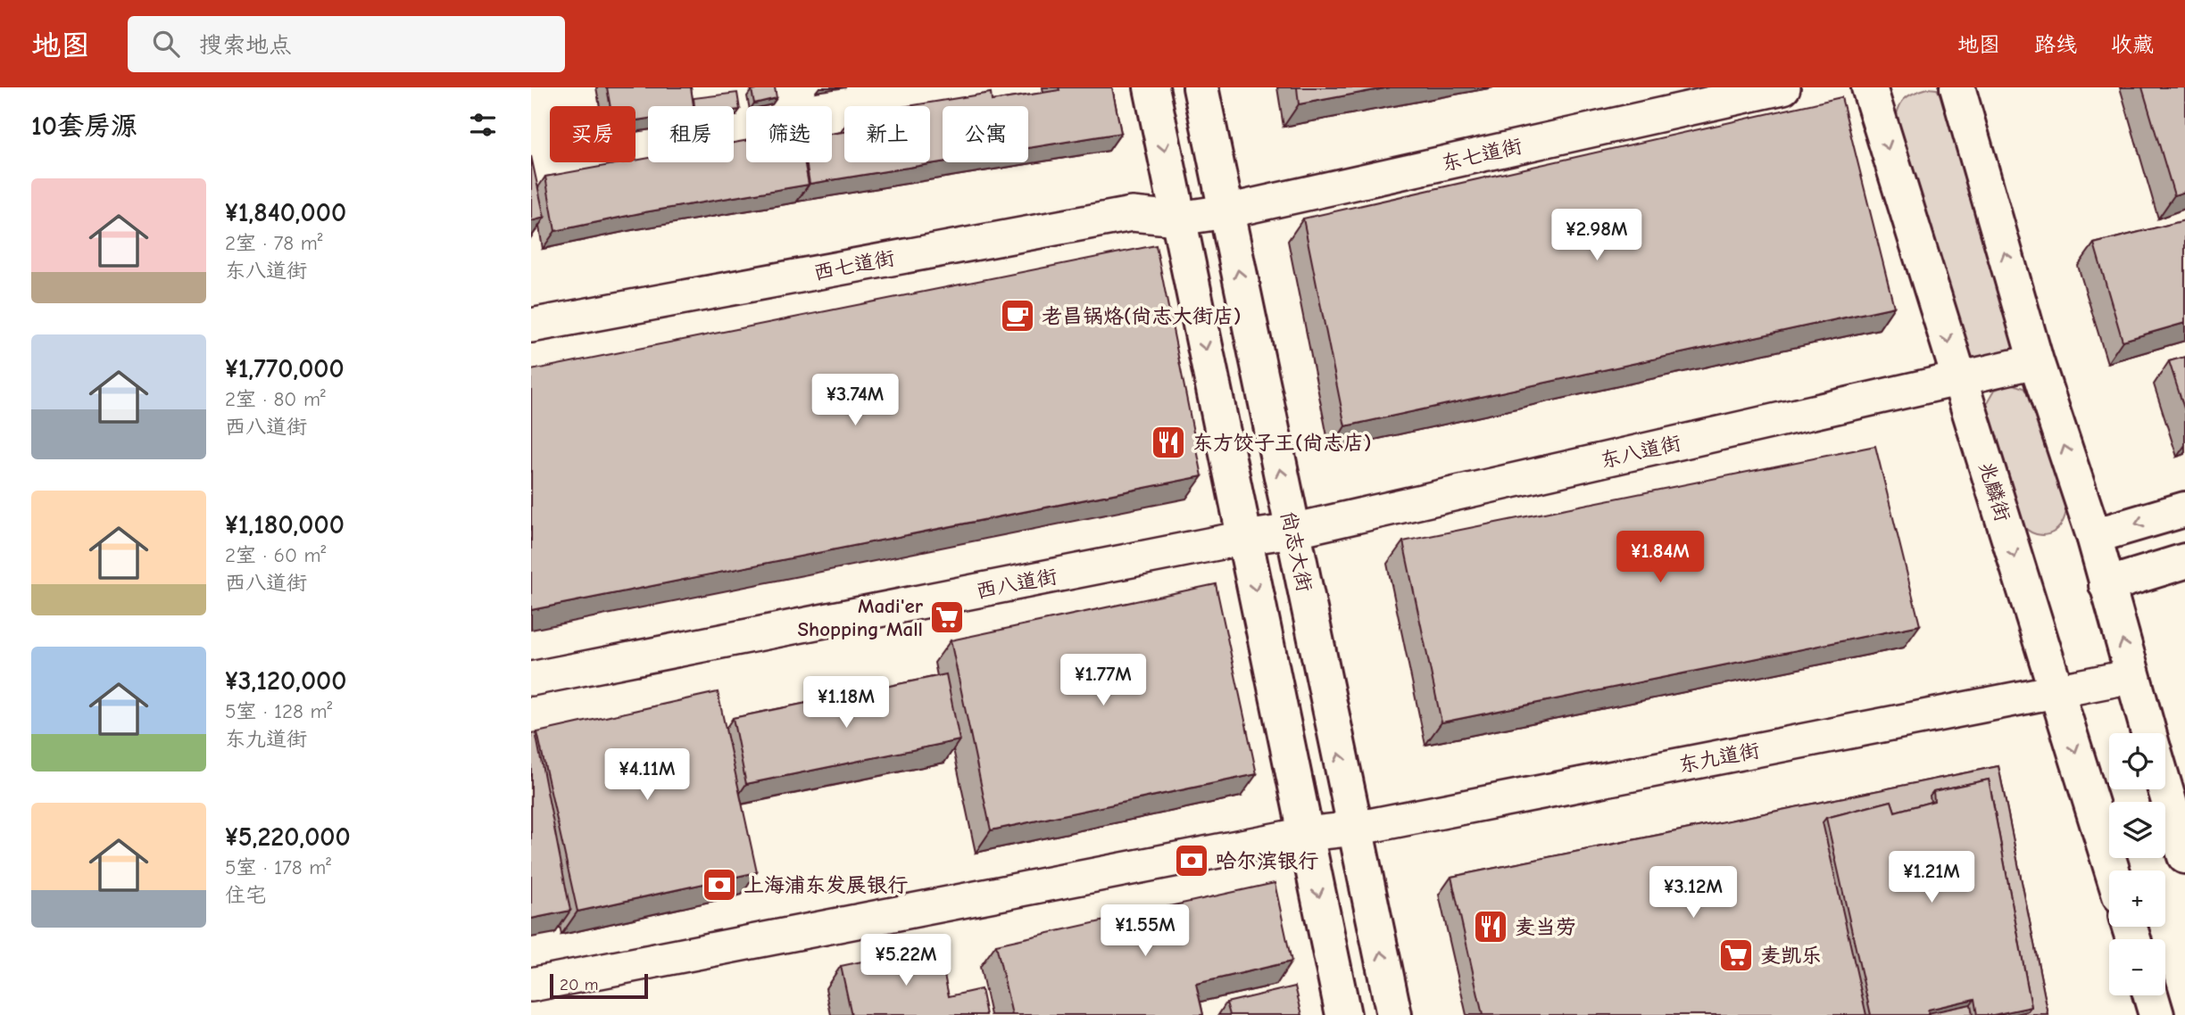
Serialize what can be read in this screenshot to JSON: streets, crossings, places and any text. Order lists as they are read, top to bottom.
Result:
{
  "streets": {
    "main road": ["兆麟街", "尚志大街"],
    "street": [
      "东七道街",
      "西七道街",
      "东八道街",
      "西八道街",
      "东九道街"
    ]
  },
  "crossings": [
    ["东七道街", "西七道街"],
    ["东七道街", "尚志大街"],
    ["东八道街", "兆麟街"],
    ["东八道街", "尚志大街"],
    ["东八道街", "西八道街"],
    ["兆麟街", "东九道街"],
    ["尚志大街", "东九道街"]
  ],
  "places": {
    "cafe": ["老昌锅烙(尚志大街店)"],
    "restaurant": ["东方饺子王(尚志店)", "麦当劳"],
    "supermarket": ["Madi'er Shopping Mall", "麦凯乐"],
    "bank": ["哈尔滨银行", "上海浦东发展银行"]
  },
  "scale_bar": "20 m",
  "page": {
    "header": "地图",
    "search": "搜索地点",
    "nav": ["地图", "路线", "收藏"],
    "heading": "10套房源",
    "chip": [
      "买房",
      "租房",
      "筛选",
      "新上",
      "公寓"
    ],
    "list": [
      {
        "name": "¥1,840,000",
        "note": "2室 · 78 m² · 东八道街"
      },
      {
        "name": "¥1,770,000",
        "note": "2室 · 80 m² · 西八道街"
      },
      {
        "name": "¥1,180,000",
        "note": "2室 · 60 m² · 西八道街"
      },
      {
        "name": "¥3,120,000",
        "note": "5室 · 128 m² · 东九道街"
      },
      {
        "name": "¥5,220,000",
        "note": "5室 · 178 m² · 住宅"
      }
    ],
    "price": [
      "¥2.98M",
      "¥3.74M",
      "¥1.84M",
      "¥1.77M",
      "¥1.18M",
      "¥4.11M",
      "¥1.21M",
      "¥3.12M",
      "¥1.55M",
      "¥5.22M"
    ],
    "map_buttons": ["+", "−"],
    "scale": "20 m"
  }
}
